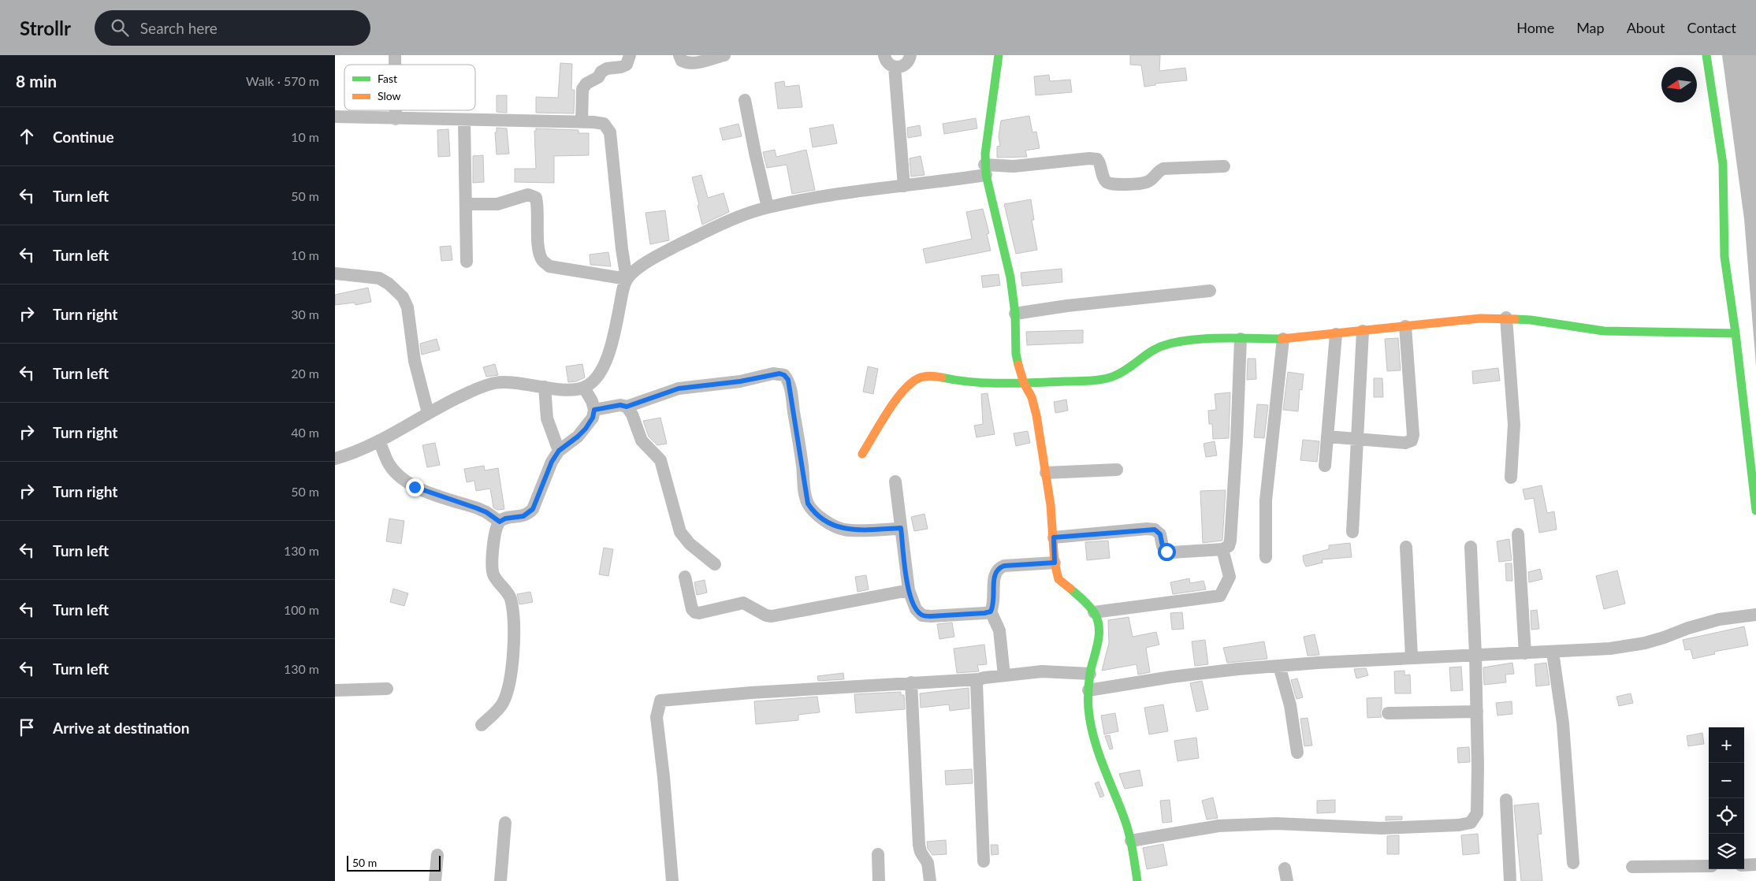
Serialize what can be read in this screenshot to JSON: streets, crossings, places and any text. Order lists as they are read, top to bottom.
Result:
{
  "legend": ["Fast", "Slow"],
  "scale_bar": "50 m",
  "north": "left",
  "page": {
    "header": "Strollr",
    "search": "Search here",
    "nav": [
      "Home",
      "Map",
      "About",
      "Contact"
    ],
    "heading": ["8 min", "Walk · 570 m"],
    "list": [
      ["Continue", "10 m"],
      ["Turn left", "50 m"],
      ["Turn left", "10 m"],
      ["Turn right", "30 m"],
      ["Turn left", "20 m"],
      ["Turn right", "40 m"],
      ["Turn right", "50 m"],
      ["Turn left", "130 m"],
      ["Turn left", "100 m"],
      ["Turn left", "130 m"],
      "Arrive at destination"
    ],
    "map_buttons": ["+", "−"],
    "scale": "50 m"
  }
}
